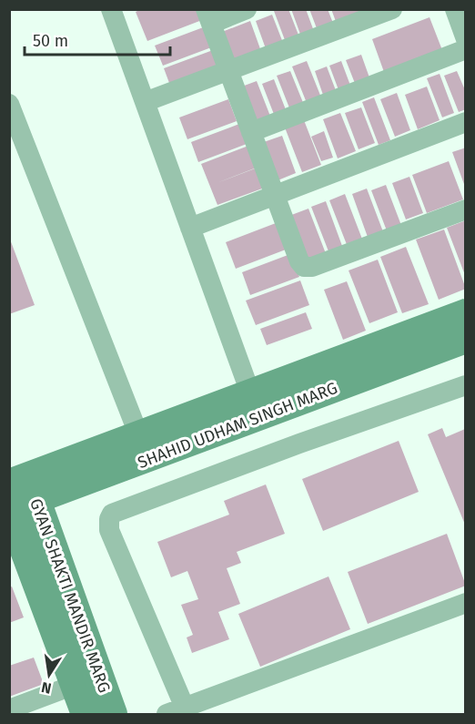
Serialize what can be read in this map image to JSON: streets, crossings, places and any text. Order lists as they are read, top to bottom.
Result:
{
  "streets": {
    "street": ["SHAHID UDHAM SINGH MARG", "GYAN SHAKTI MANDIR MARG"]
  },
  "crossings": [
    ["SHAHID UDHAM SINGH MARG", "GYAN SHAKTI MANDIR MARG"]
  ],
  "scale_bar": "50 m",
  "north": "bottom"
}
